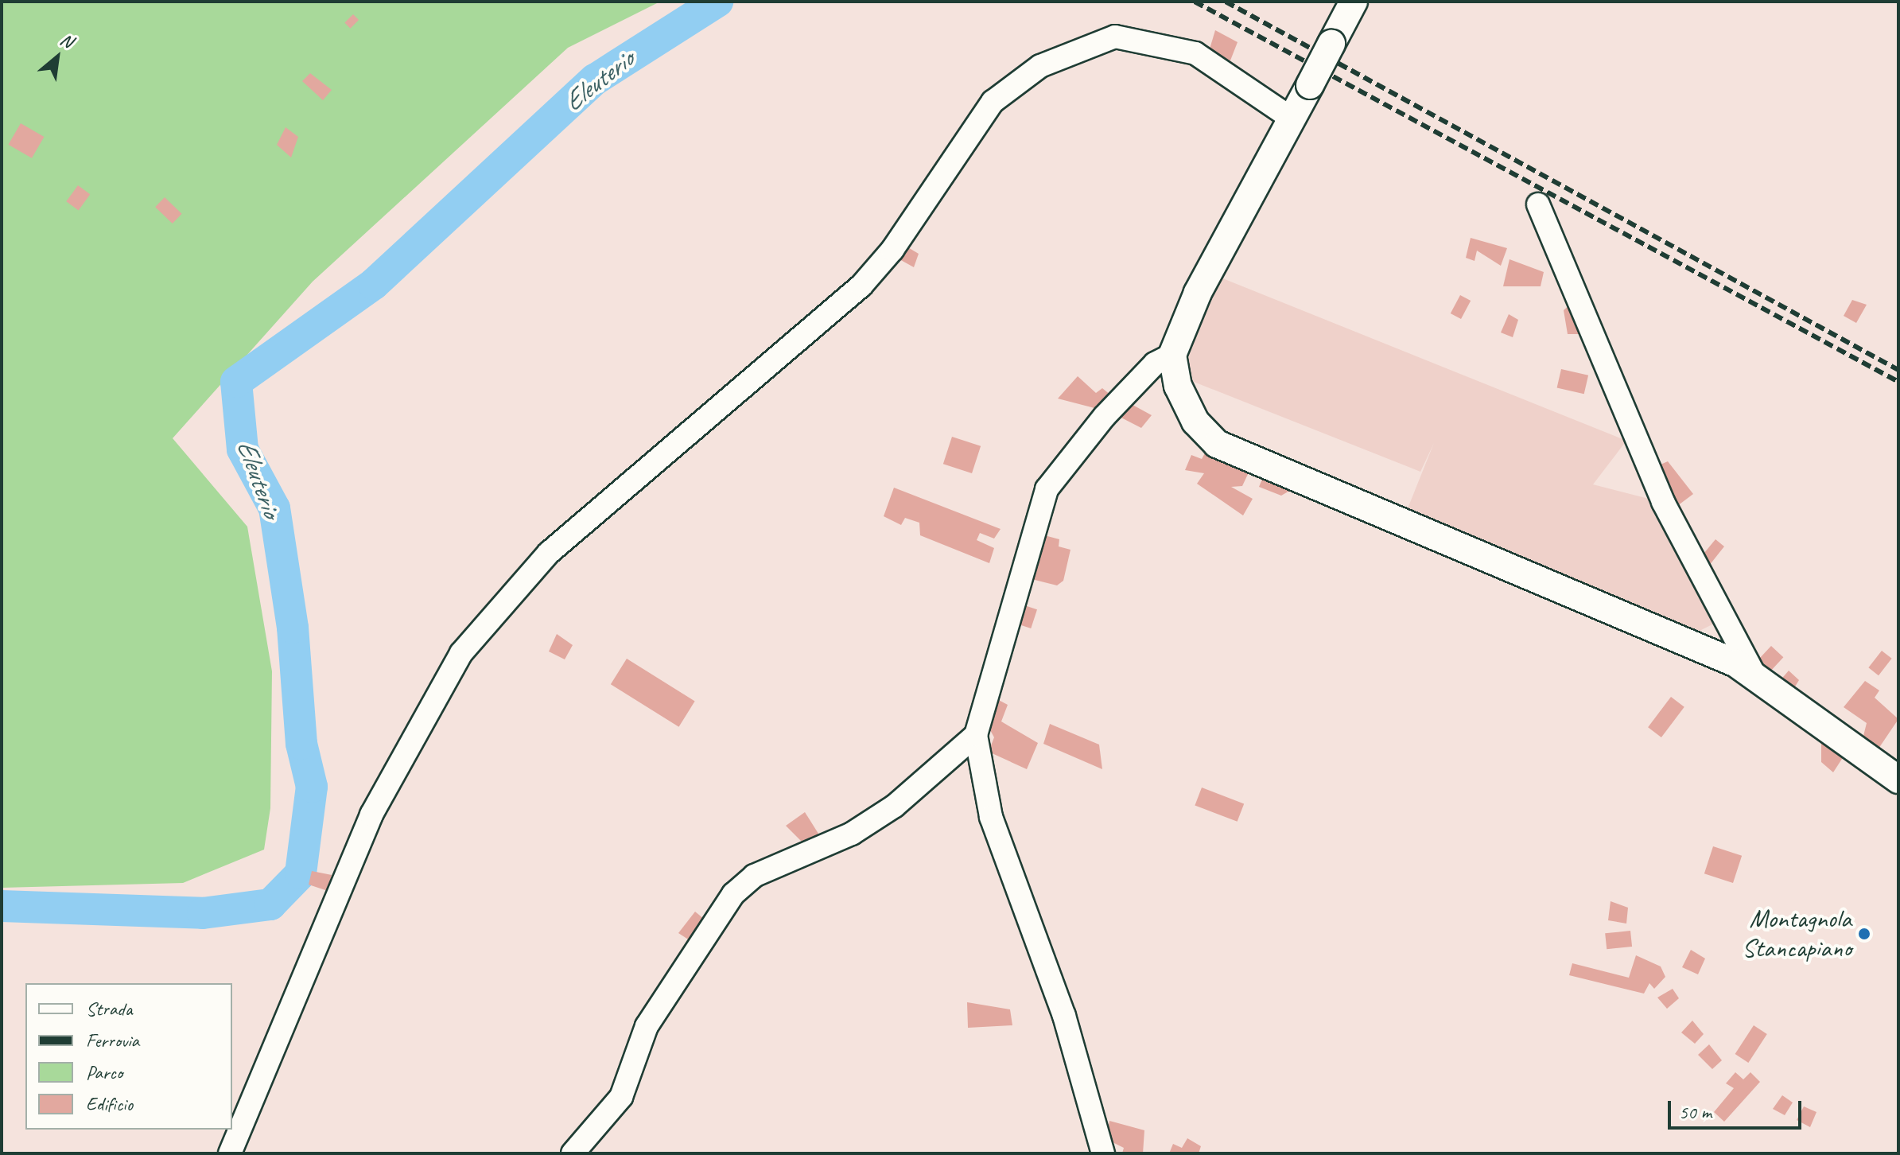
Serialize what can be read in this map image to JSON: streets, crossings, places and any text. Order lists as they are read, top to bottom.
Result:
{
  "water": ["Eleuterio"],
  "places": ["Montagnola Stancapiano"],
  "legend": [
    "Strada",
    "Ferrovia",
    "Parco",
    "Edificio"
  ],
  "scale_bar": "50 m",
  "north": "top right"
}
